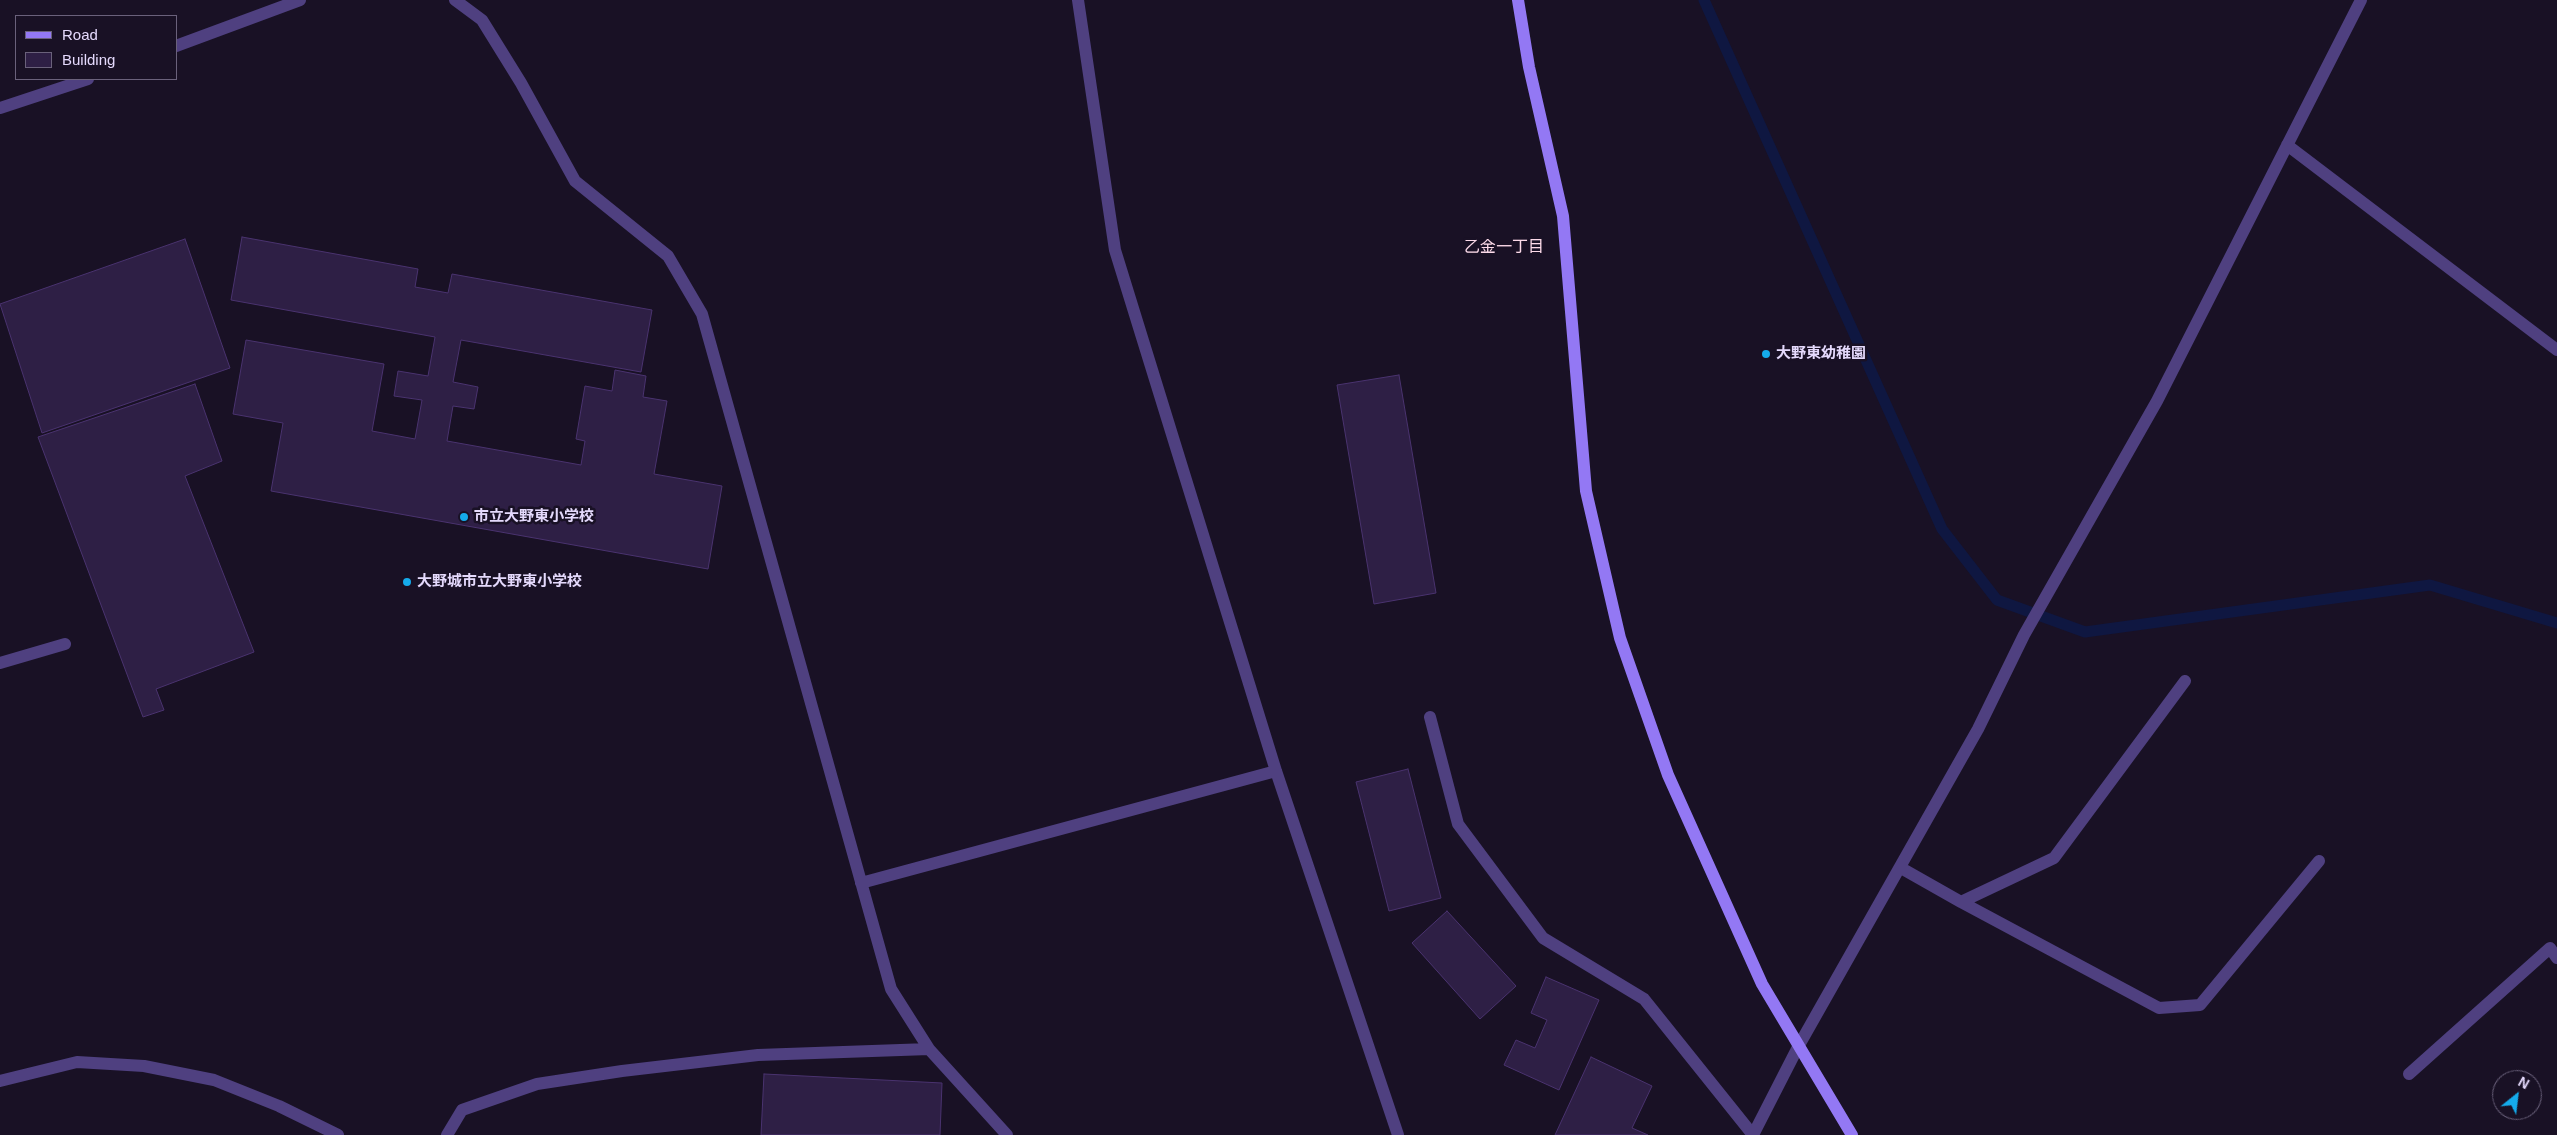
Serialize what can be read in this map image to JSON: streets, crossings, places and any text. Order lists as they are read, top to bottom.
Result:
{
  "districts": ["乙金一丁目"],
  "places": ["大野東幼稚園", "市立大野東小学校", "大野城市立大野東小学校"],
  "legend": ["Road", "Building"],
  "north": "top right"
}
